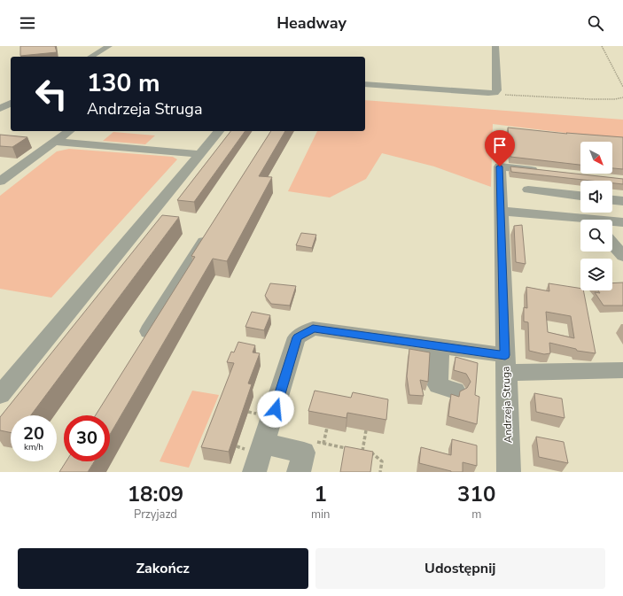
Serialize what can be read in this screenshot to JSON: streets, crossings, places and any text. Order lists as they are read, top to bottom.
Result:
{
  "streets": {
    "street": ["Andrzeja Struga"]
  },
  "north": "bottom right",
  "page": {
    "header": "Headway",
    "turn": ["130 m", "Andrzeja Struga"],
    "speed": "20 km/h",
    "limit": "30",
    "eta": [
      "18:09",
      "Przyjazd",
      "1",
      "min",
      "310",
      "m"
    ],
    "buttons": ["Zakończ", "Udostępnij"]
  }
}
